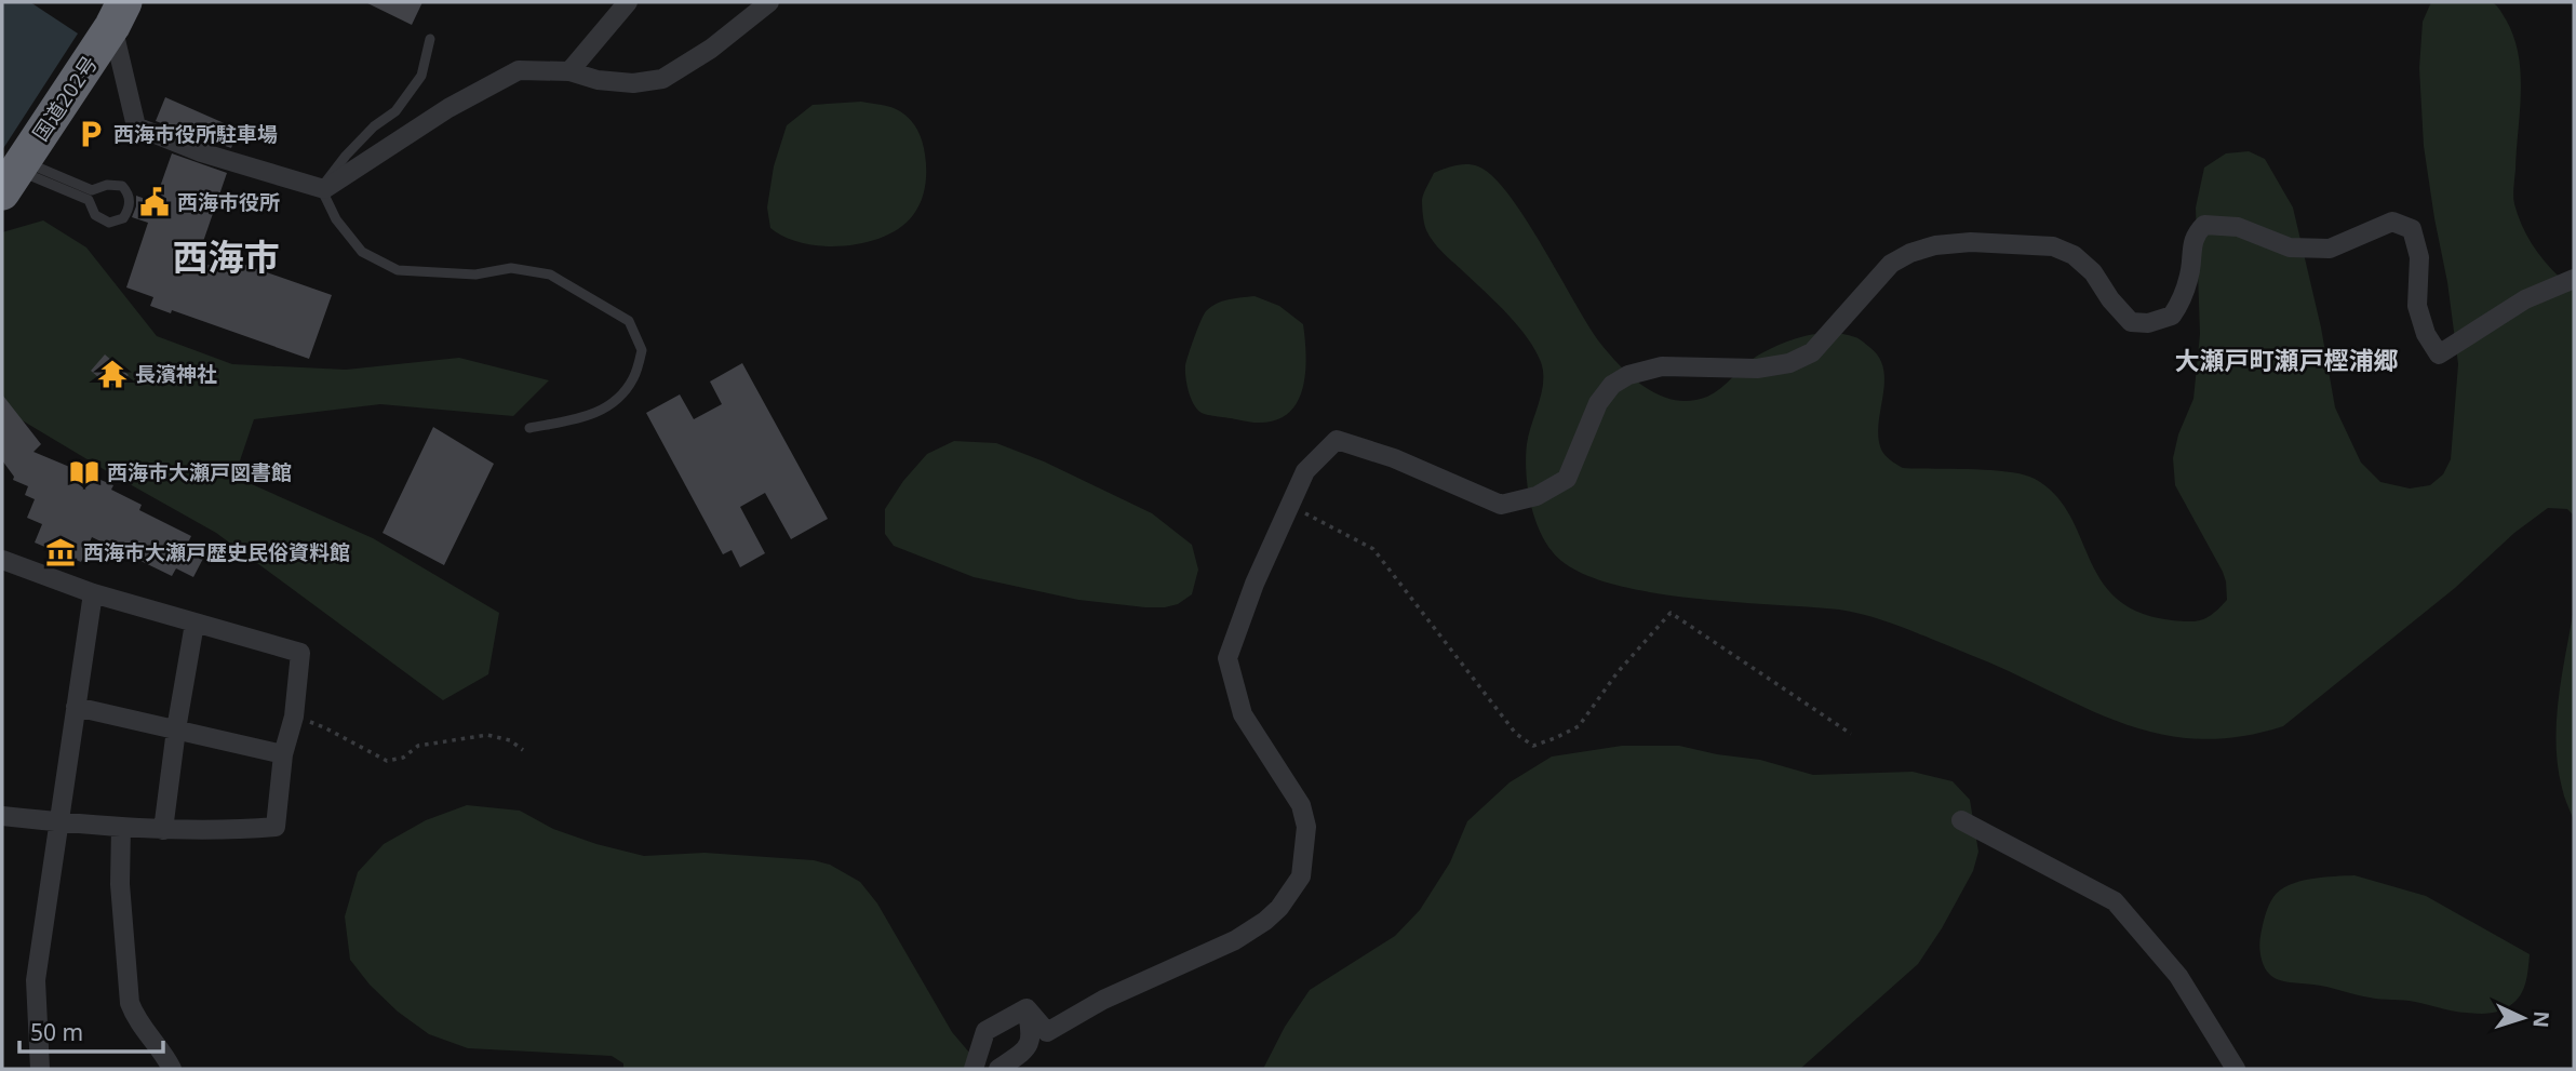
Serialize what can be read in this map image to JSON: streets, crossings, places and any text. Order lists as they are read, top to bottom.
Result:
{
  "streets": {
    "highway": ["国道202号"]
  },
  "districts": ["西海市", "大瀬戸町瀬戸樫浦郷"],
  "places": {
    "parking": ["西海市役所駐車場"],
    "public building": ["西海市役所"],
    "temple": ["長濱神社"],
    "library": ["西海市大瀬戸図書館"],
    "museum": ["西海市大瀬戸歴史民俗資料館"]
  },
  "scale_bar": "50 m",
  "north": "right"
}
